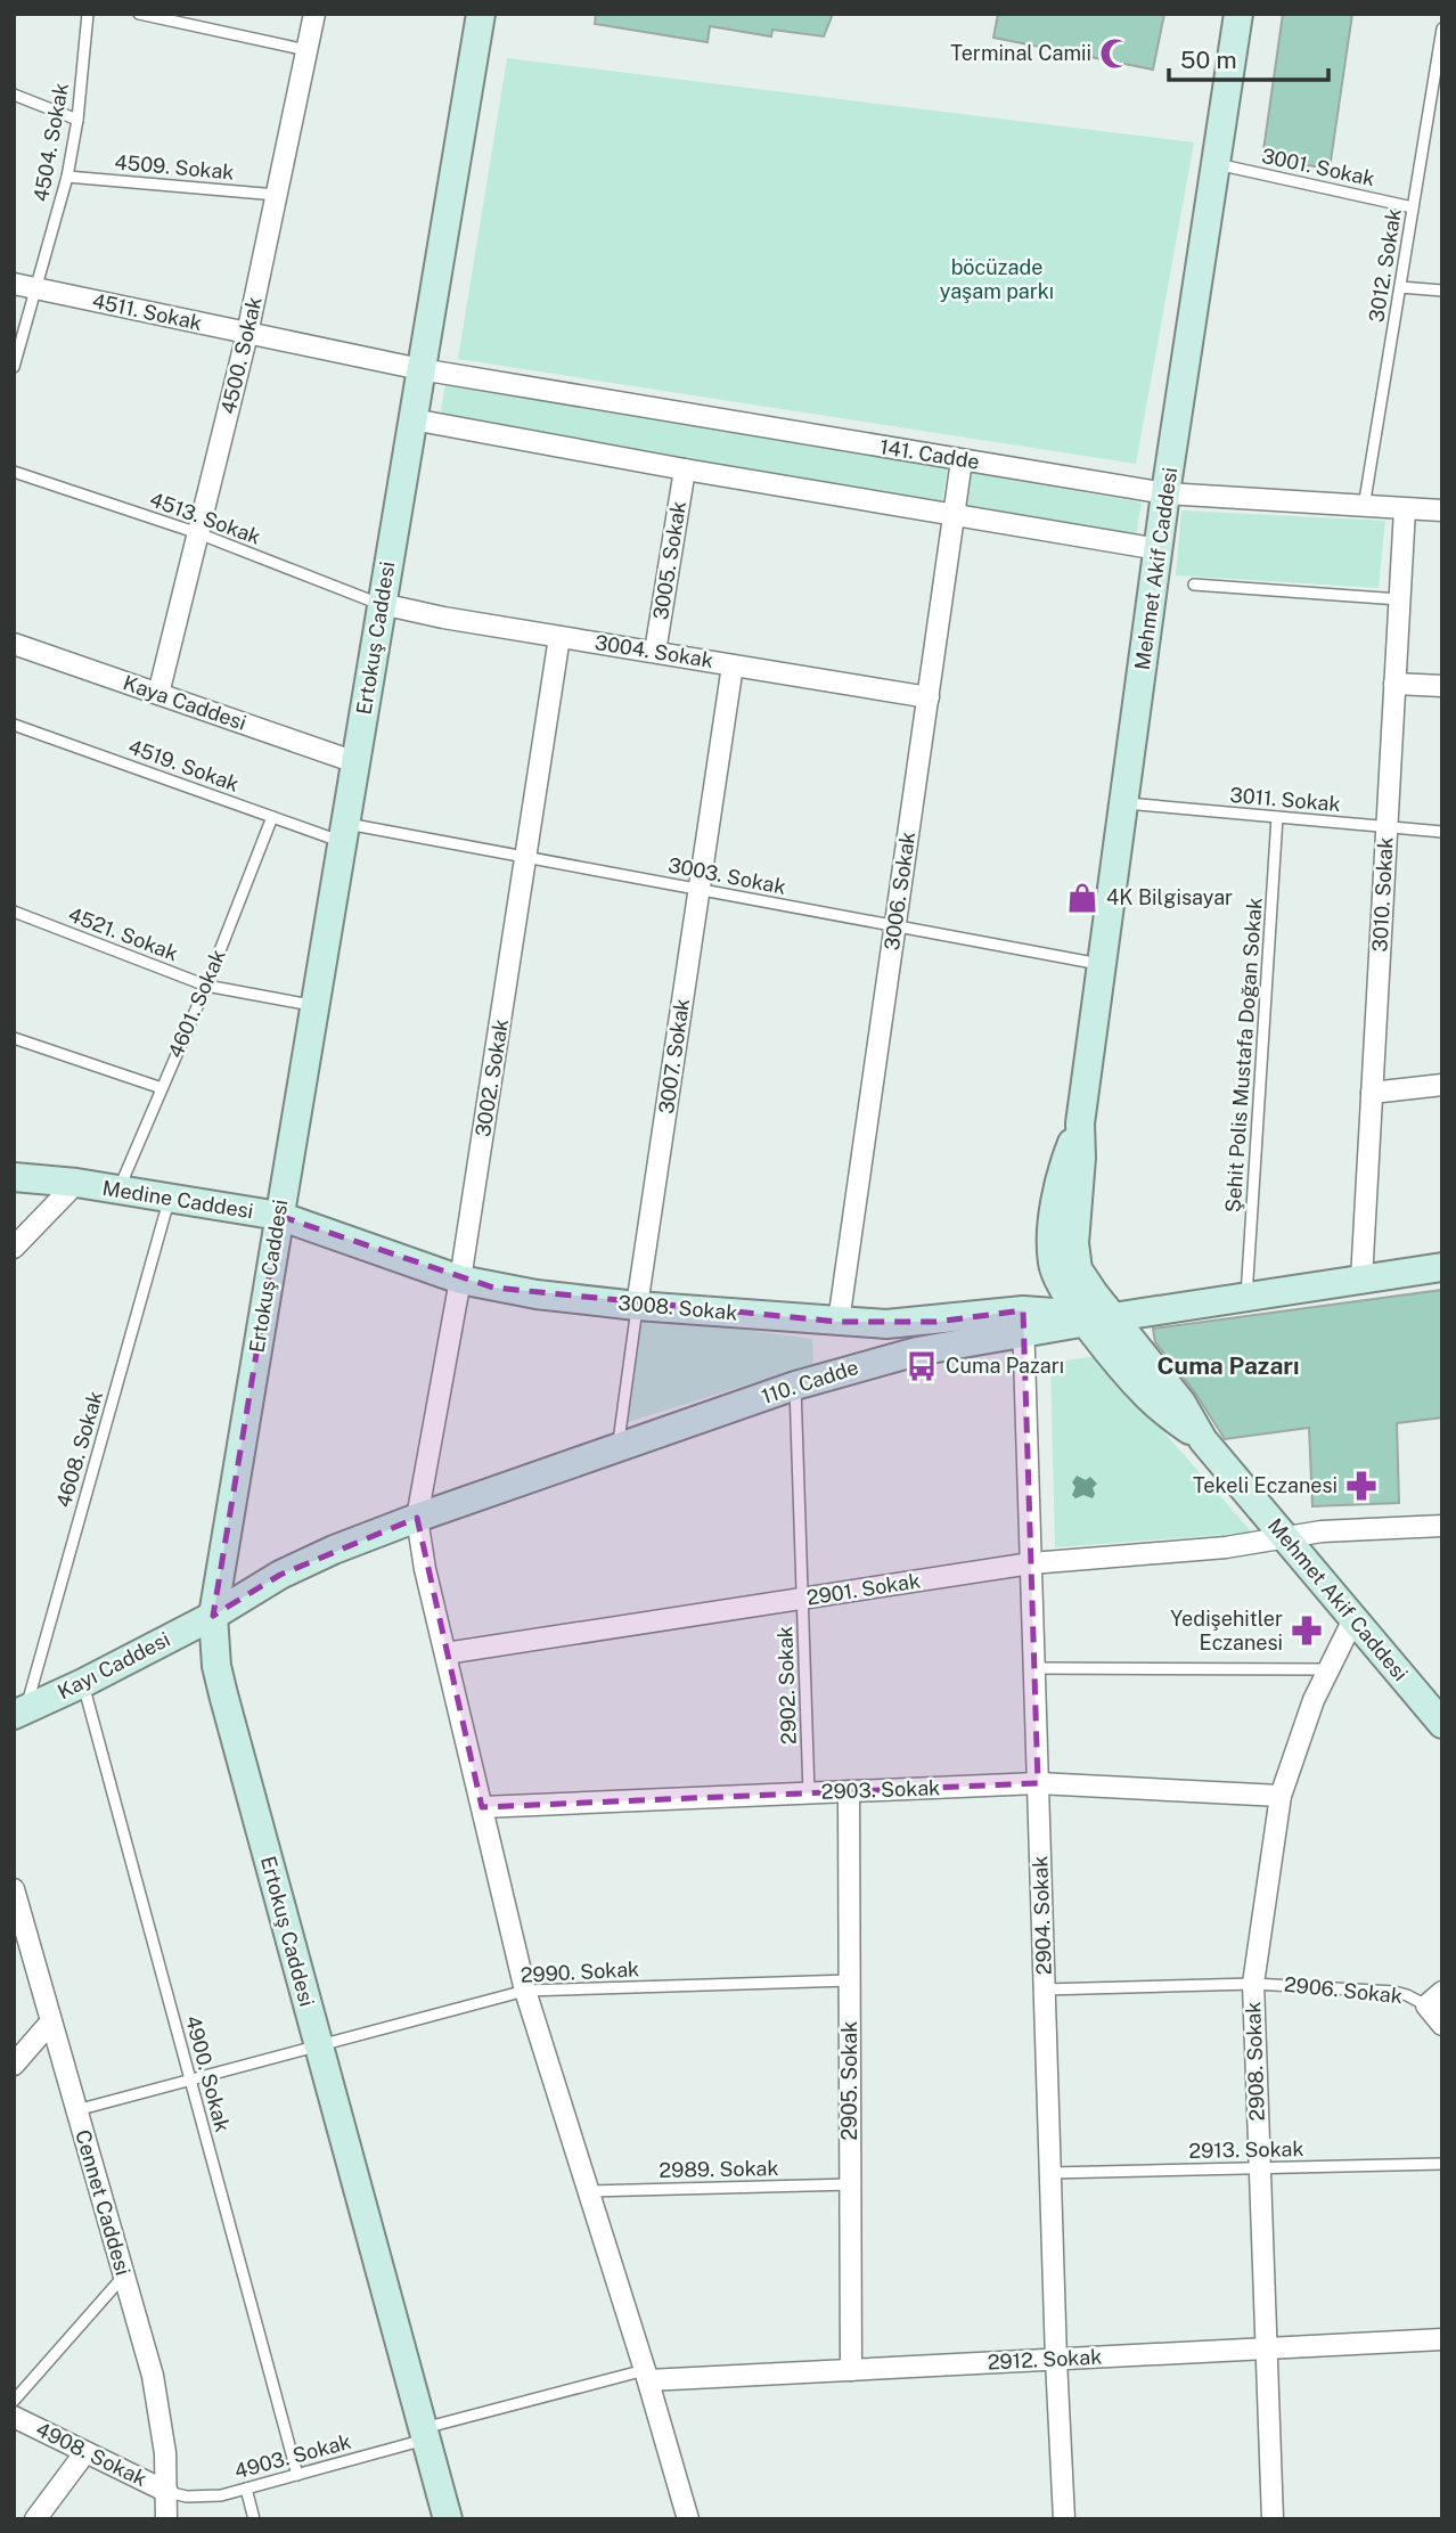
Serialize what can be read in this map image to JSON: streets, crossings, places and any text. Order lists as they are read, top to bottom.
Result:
{
  "streets": {
    "street": [
      "4511. Sokak",
      "4500. Sokak",
      "141. Cadde",
      "3005. Sokak",
      "Mehmet Akif Caddesi",
      "Ertokuş Caddesi",
      "3004. Sokak",
      "Kaya Caddesi",
      "3006. Sokak",
      "3010. Sokak",
      "3007. Sokak",
      "3002. Sokak",
      "Medine Caddesi",
      "3008. Sokak",
      "110. Cadde",
      "2901. Sokak",
      "Kayı Caddesi",
      "2903. Sokak",
      "2904. Sokak",
      "2906. Sokak",
      "2908. Sokak",
      "2905. Sokak",
      "Cennet Caddesi",
      "2912. Sokak",
      "4908. Sokak"
    ],
    "lane": [
      "4504. Sokak",
      "4509. Sokak",
      "3001. Sokak",
      "3012. Sokak",
      "4513. Sokak",
      "4519. Sokak",
      "3011. Sokak",
      "3003. Sokak",
      "4521. Sokak",
      "4601. Sokak",
      "Şehit Polis Mustafa Doğan Sokak",
      "4608. Sokak",
      "2902. Sokak",
      "2990. Sokak",
      "4900. Sokak",
      "2913. Sokak",
      "2989. Sokak",
      "4903. Sokak"
    ]
  },
  "crossings": [
    ["4504. Sokak", "4509. Sokak"],
    ["4504. Sokak", "4511. Sokak"],
    ["4509. Sokak", "4500. Sokak"],
    ["3001. Sokak", "3012. Sokak"],
    ["3001. Sokak", "Mehmet Akif Caddesi"],
    ["3012. Sokak", "141. Cadde"],
    ["4511. Sokak", "4500. Sokak"],
    ["4511. Sokak", "141. Cadde"],
    ["4511. Sokak", "Ertokuş Caddesi"],
    ["4500. Sokak", "4513. Sokak"],
    ["4500. Sokak", "Kaya Caddesi"],
    ["141. Cadde", "Mehmet Akif Caddesi"],
    ["141. Cadde", "Ertokuş Caddesi"],
    ["141. Cadde", "3006. Sokak"],
    ["141. Cadde", "3010. Sokak"],
    ["4513. Sokak", "Ertokuş Caddesi"],
    ["4513. Sokak", "3004. Sokak"],
    ["3005. Sokak", "3004. Sokak"],
    ["Mehmet Akif Caddesi", "3011. Sokak"],
    ["Mehmet Akif Caddesi", "3003. Sokak"],
    ["Mehmet Akif Caddesi", "110. Cadde"],
    ["Mehmet Akif Caddesi", "2901. Sokak"],
    ["Mehmet Akif Caddesi", "2908. Sokak"],
    ["Ertokuş Caddesi", "3004. Sokak"],
    ["Ertokuş Caddesi", "Kaya Caddesi"],
    ["Ertokuş Caddesi", "4519. Sokak"],
    ["Ertokuş Caddesi", "3003. Sokak"],
    ["Ertokuş Caddesi", "4521. Sokak"],
    ["Ertokuş Caddesi", "Medine Caddesi"],
    ["Ertokuş Caddesi", "3008. Sokak"],
    ["Ertokuş Caddesi", "110. Cadde"],
    ["Ertokuş Caddesi", "Kayı Caddesi"],
    ["Ertokuş Caddesi", "2990. Sokak"],
    ["Ertokuş Caddesi", "2912. Sokak"],
    ["Ertokuş Caddesi", "4903. Sokak"],
    ["3004. Sokak", "3006. Sokak"],
    ["3004. Sokak", "3007. Sokak"],
    ["3004. Sokak", "3002. Sokak"],
    ["4519. Sokak", "3003. Sokak"],
    ["4519. Sokak", "4601. Sokak"],
    ["3011. Sokak", "3010. Sokak"],
    ["3011. Sokak", "Şehit Polis Mustafa Doğan Sokak"],
    ["3003. Sokak", "3006. Sokak"],
    ["3003. Sokak", "3007. Sokak"],
    ["3003. Sokak", "3002. Sokak"],
    ["3006. Sokak", "3008. Sokak"],
    ["3010. Sokak", "110. Cadde"],
    ["4521. Sokak", "4601. Sokak"],
    ["4601. Sokak", "Medine Caddesi"],
    ["Şehit Polis Mustafa Doğan Sokak", "110. Cadde"],
    ["3007. Sokak", "3008. Sokak"],
    ["3007. Sokak", "110. Cadde"],
    ["3002. Sokak", "3008. Sokak"],
    ["3002. Sokak", "110. Cadde"],
    ["3002. Sokak", "2901. Sokak"],
    ["3002. Sokak", "2903. Sokak"],
    ["3002. Sokak", "2990. Sokak"],
    ["3002. Sokak", "2989. Sokak"],
    ["3002. Sokak", "2912. Sokak"],
    ["Medine Caddesi", "3008. Sokak"],
    ["Medine Caddesi", "4608. Sokak"],
    ["3008. Sokak", "110. Cadde"],
    ["3008. Sokak", "2904. Sokak"],
    ["110. Cadde", "Kayı Caddesi"],
    ["110. Cadde", "2902. Sokak"],
    ["110. Cadde", "2904. Sokak"],
    ["4608. Sokak", "Kayı Caddesi"],
    ["2901. Sokak", "2902. Sokak"],
    ["2901. Sokak", "2904. Sokak"],
    ["Kayı Caddesi", "4900. Sokak"],
    ["2902. Sokak", "2903. Sokak"],
    ["2903. Sokak", "2904. Sokak"],
    ["2903. Sokak", "2908. Sokak"],
    ["2903. Sokak", "2905. Sokak"],
    ["2904. Sokak", "2906. Sokak"],
    ["2904. Sokak", "2913. Sokak"],
    ["2904. Sokak", "2912. Sokak"],
    ["2990. Sokak", "4900. Sokak"],
    ["2990. Sokak", "2905. Sokak"],
    ["2990. Sokak", "Cennet Caddesi"],
    ["2906. Sokak", "2908. Sokak"],
    ["2908. Sokak", "2913. Sokak"],
    ["2908. Sokak", "2912. Sokak"],
    ["4900. Sokak", "4903. Sokak"],
    ["2905. Sokak", "2989. Sokak"],
    ["2905. Sokak", "2912. Sokak"],
    ["Cennet Caddesi", "4908. Sokak"],
    ["Cennet Caddesi", "4903. Sokak"],
    ["2912. Sokak", "4903. Sokak"],
    ["4908. Sokak", "4903. Sokak"]
  ],
  "districts": ["Cuma Pazarı"],
  "parks": ["böcüzade yaşam parkı"],
  "places": {
    "mosque": ["Terminal Camii"],
    "shop": ["4K Bilgisayar"],
    "bus stop": ["Cuma Pazarı"],
    "pharmacy": ["Tekeli Eczanesi", "Yedişehitler Eczanesi"]
  },
  "scale_bar": "50 m"
}
